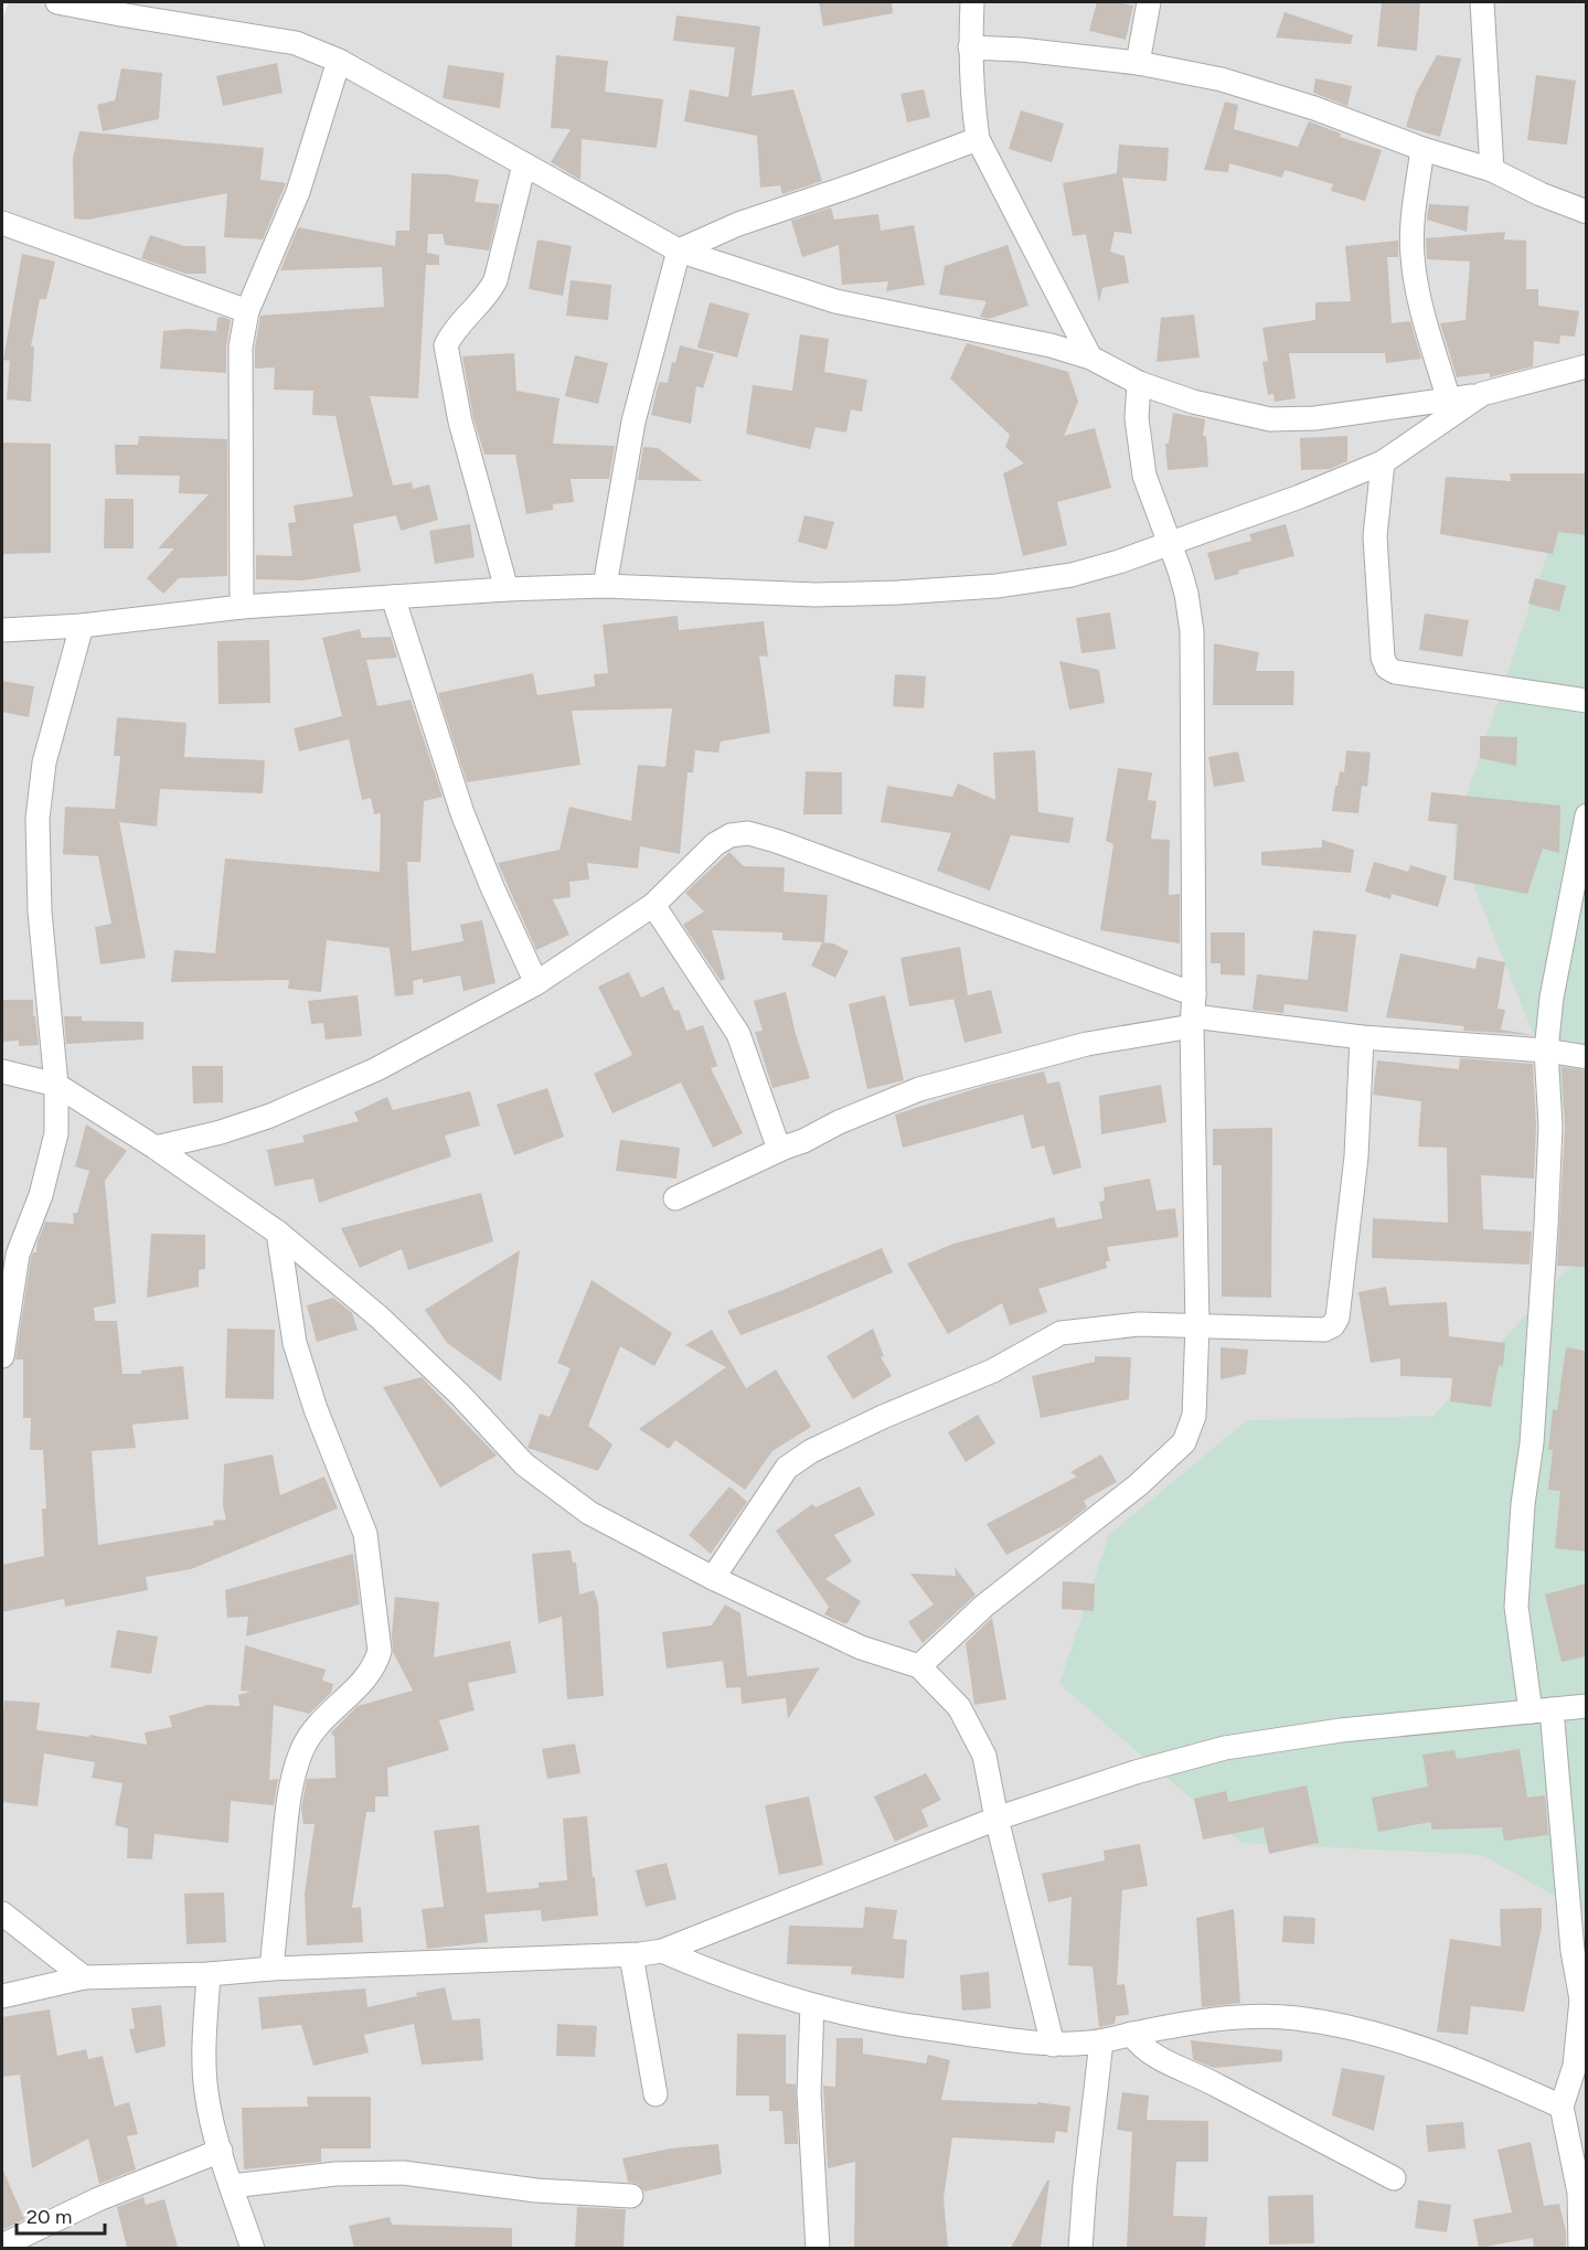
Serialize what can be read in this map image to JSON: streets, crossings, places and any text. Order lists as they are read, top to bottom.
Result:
{
  "scale_bar": "20 m"
}
